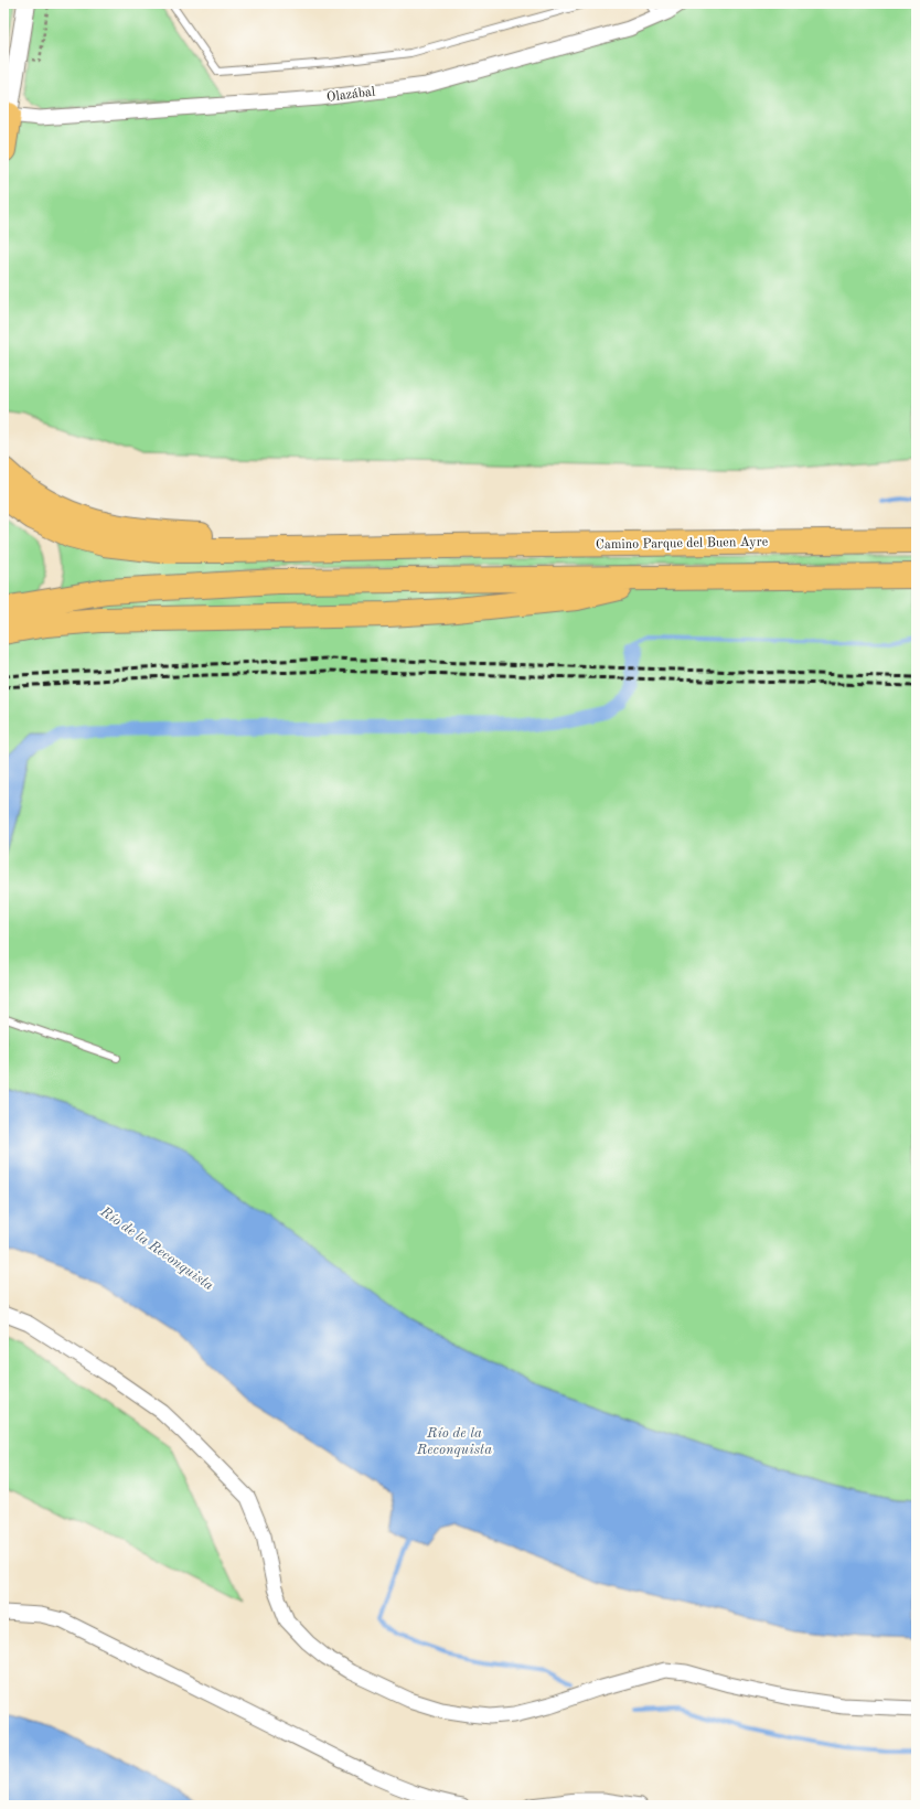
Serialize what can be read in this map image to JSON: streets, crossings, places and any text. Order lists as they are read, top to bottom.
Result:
{
  "streets": {
    "highway": ["Camino Parque del Buen Ayre"],
    "street": ["Olazábal"]
  },
  "water": ["Río de la Reconquista"]
}
